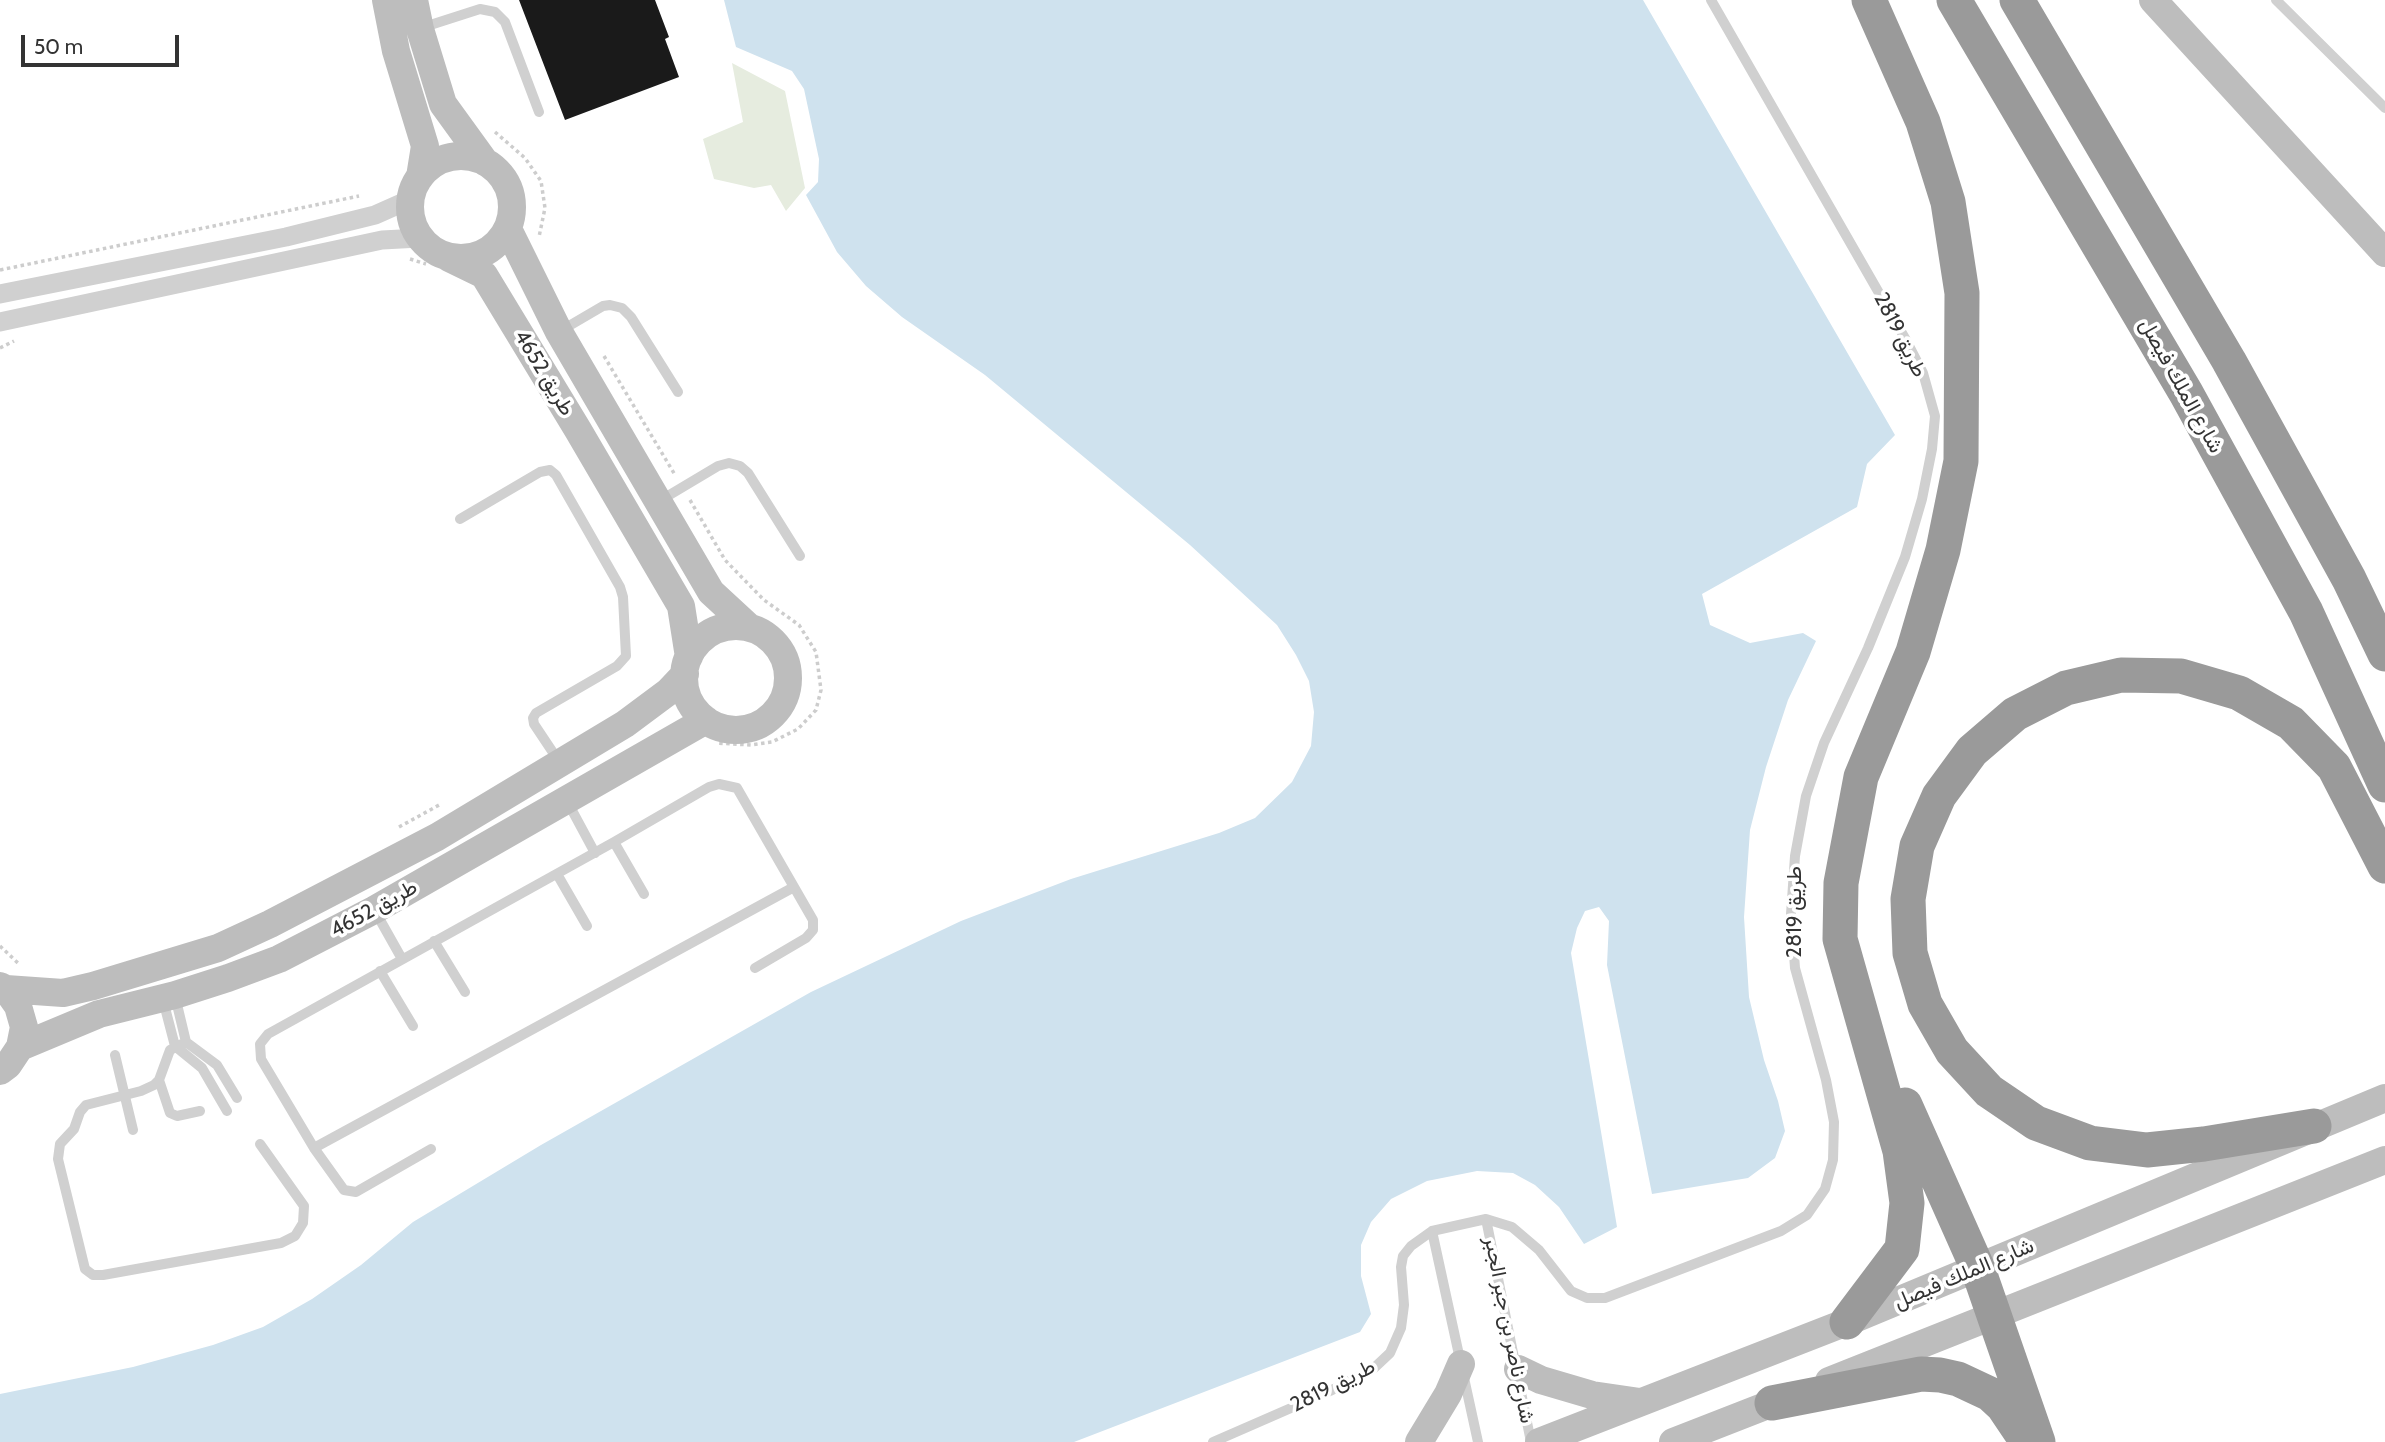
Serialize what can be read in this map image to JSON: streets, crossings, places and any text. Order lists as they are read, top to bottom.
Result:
{
  "streets": {
    "highway": ["شارع الملك فيصل"],
    "street": ["طريق 4652"],
    "lane": ["طريق 2819", "شارع ناصر بن جبر الجبر"]
  },
  "crossings": [
    ["طريق 2819", "شارع ناصر بن جبر الجبر"]
  ],
  "scale_bar": "50 m"
}
